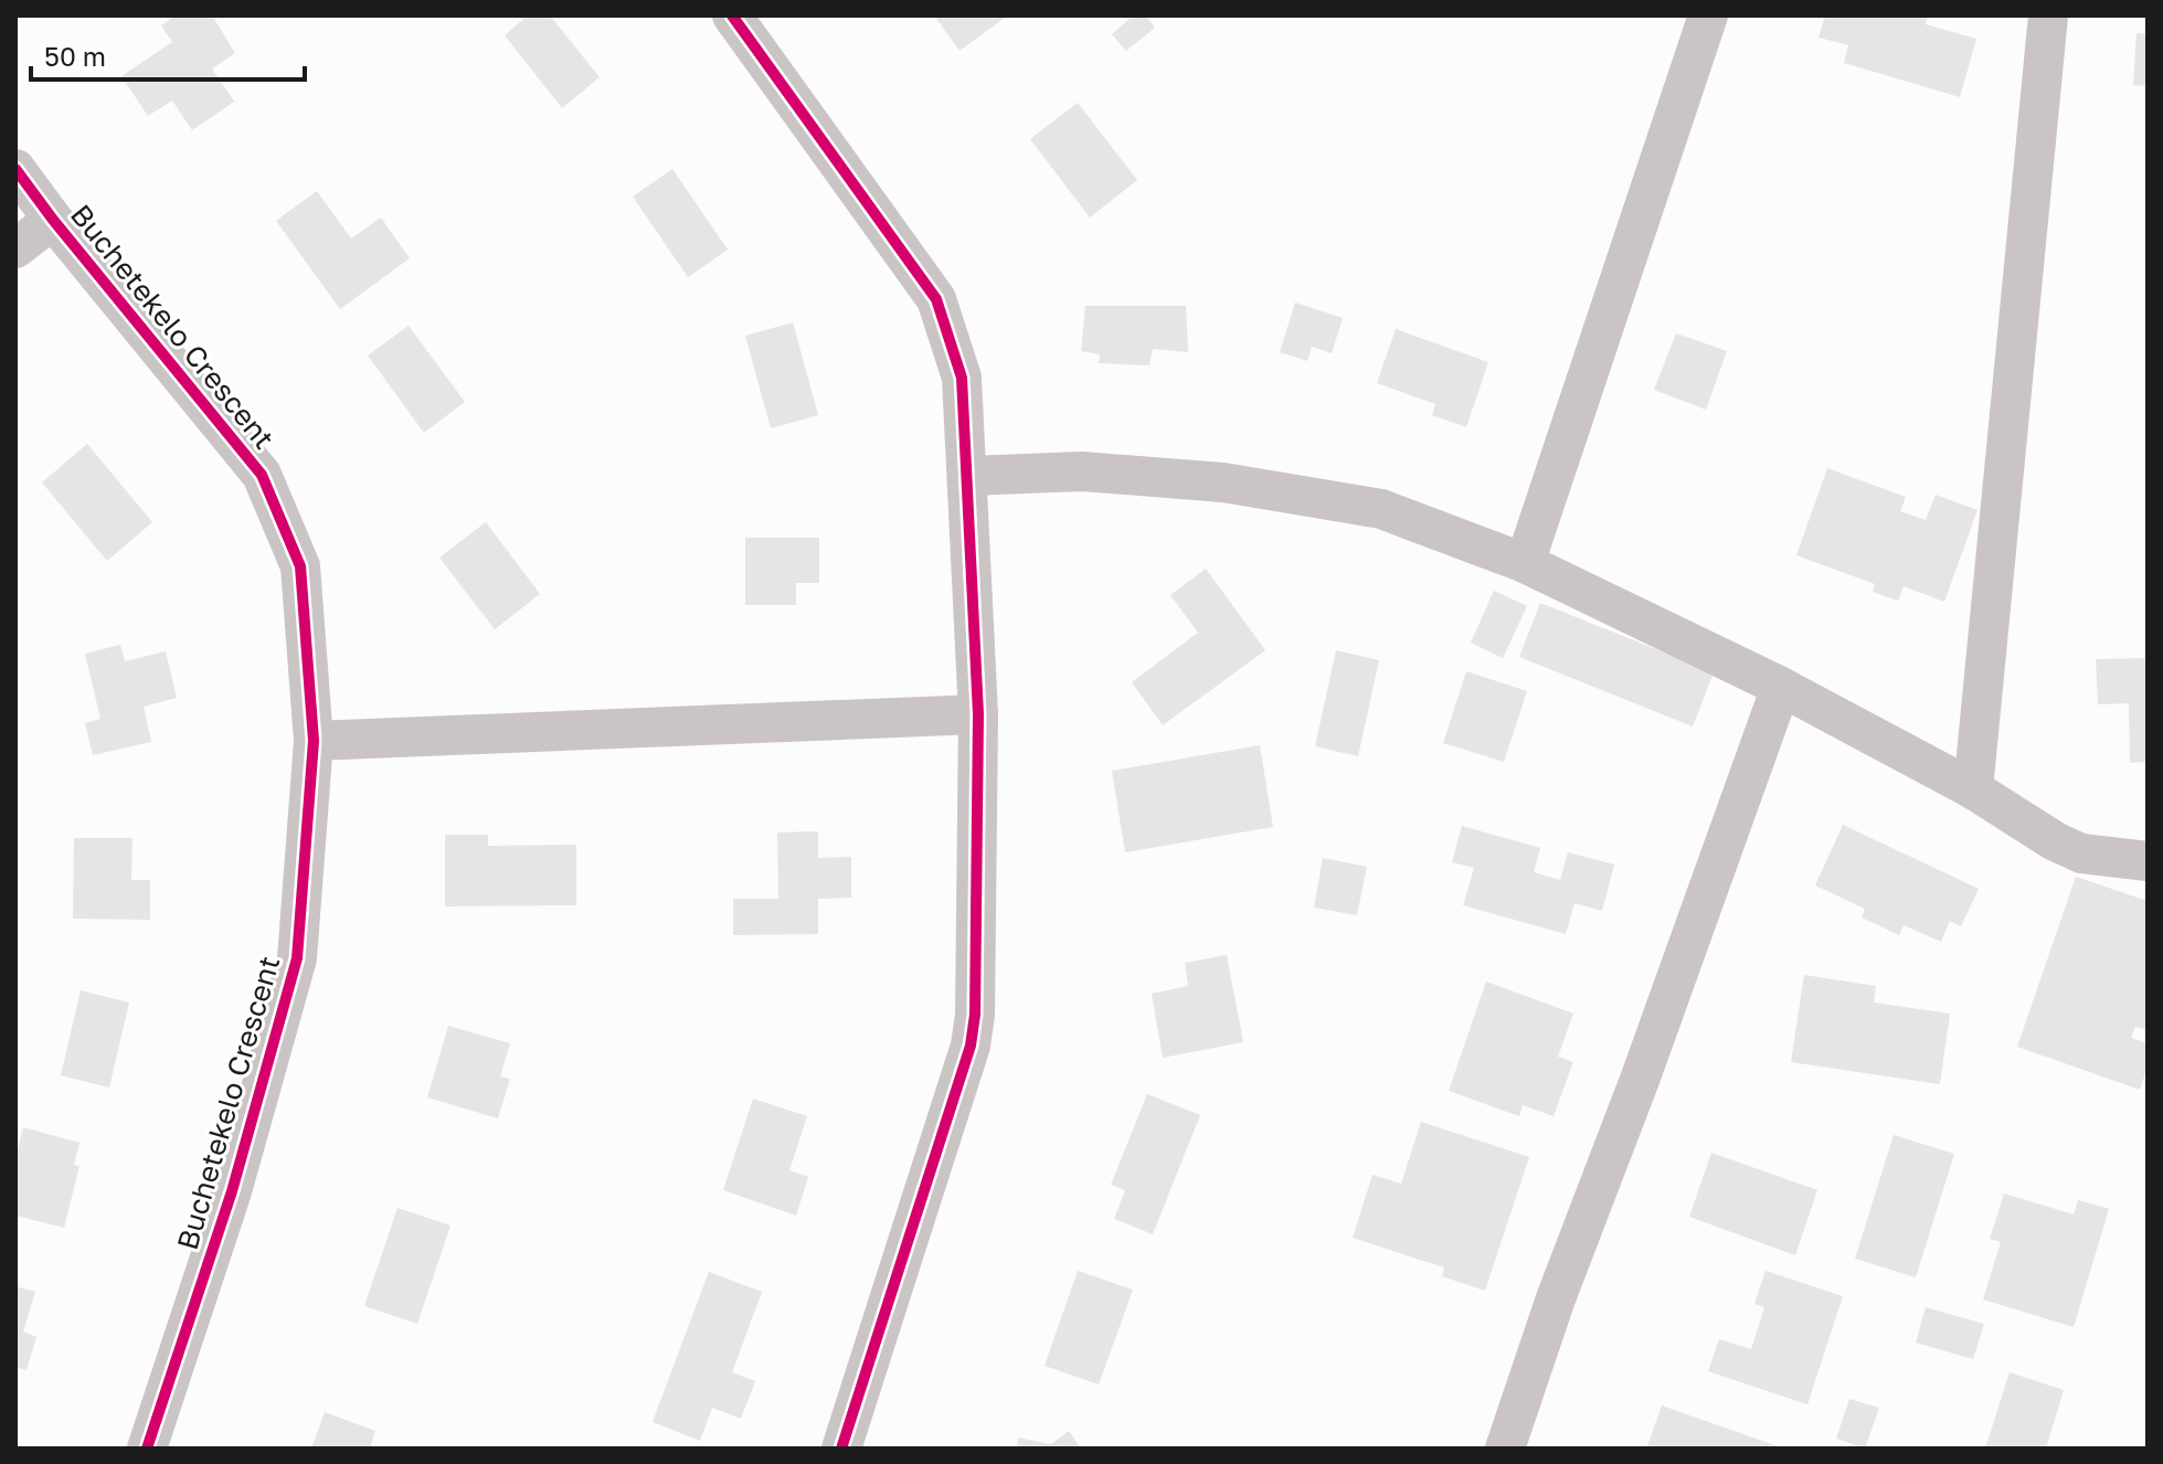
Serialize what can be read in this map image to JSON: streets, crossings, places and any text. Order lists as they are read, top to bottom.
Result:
{
  "streets": {
    "street": ["Buchetekelo Crescent"]
  },
  "scale_bar": "50 m"
}
